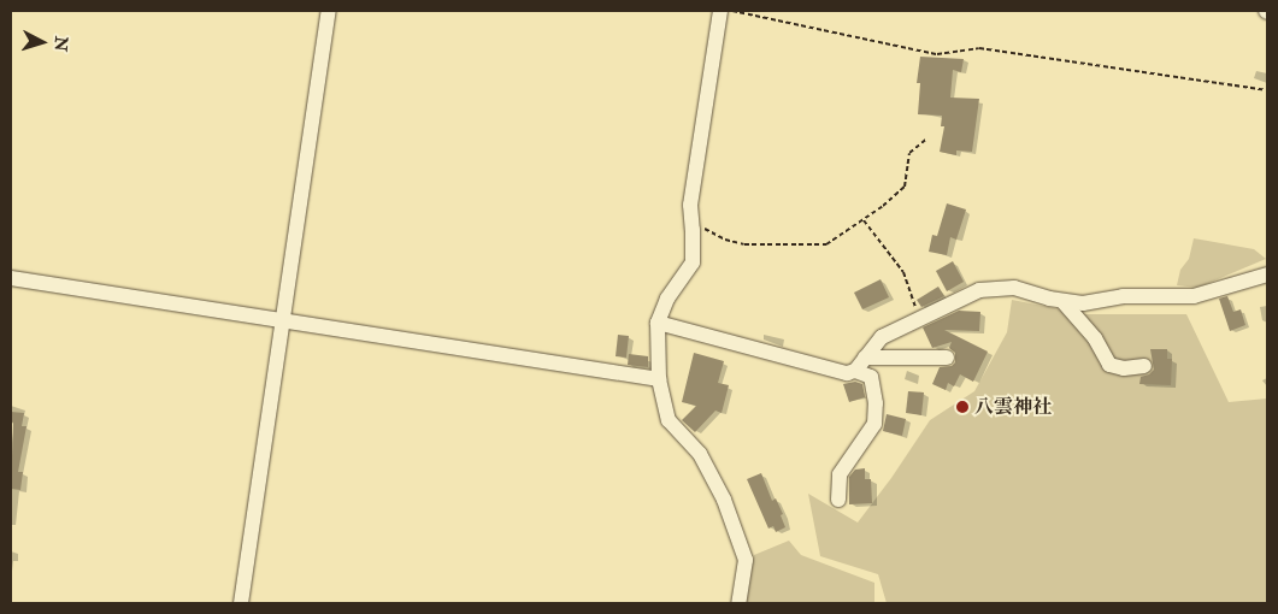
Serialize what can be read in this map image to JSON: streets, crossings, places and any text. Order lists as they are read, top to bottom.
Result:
{
  "places": ["八雲神社"],
  "north": "right"
}
